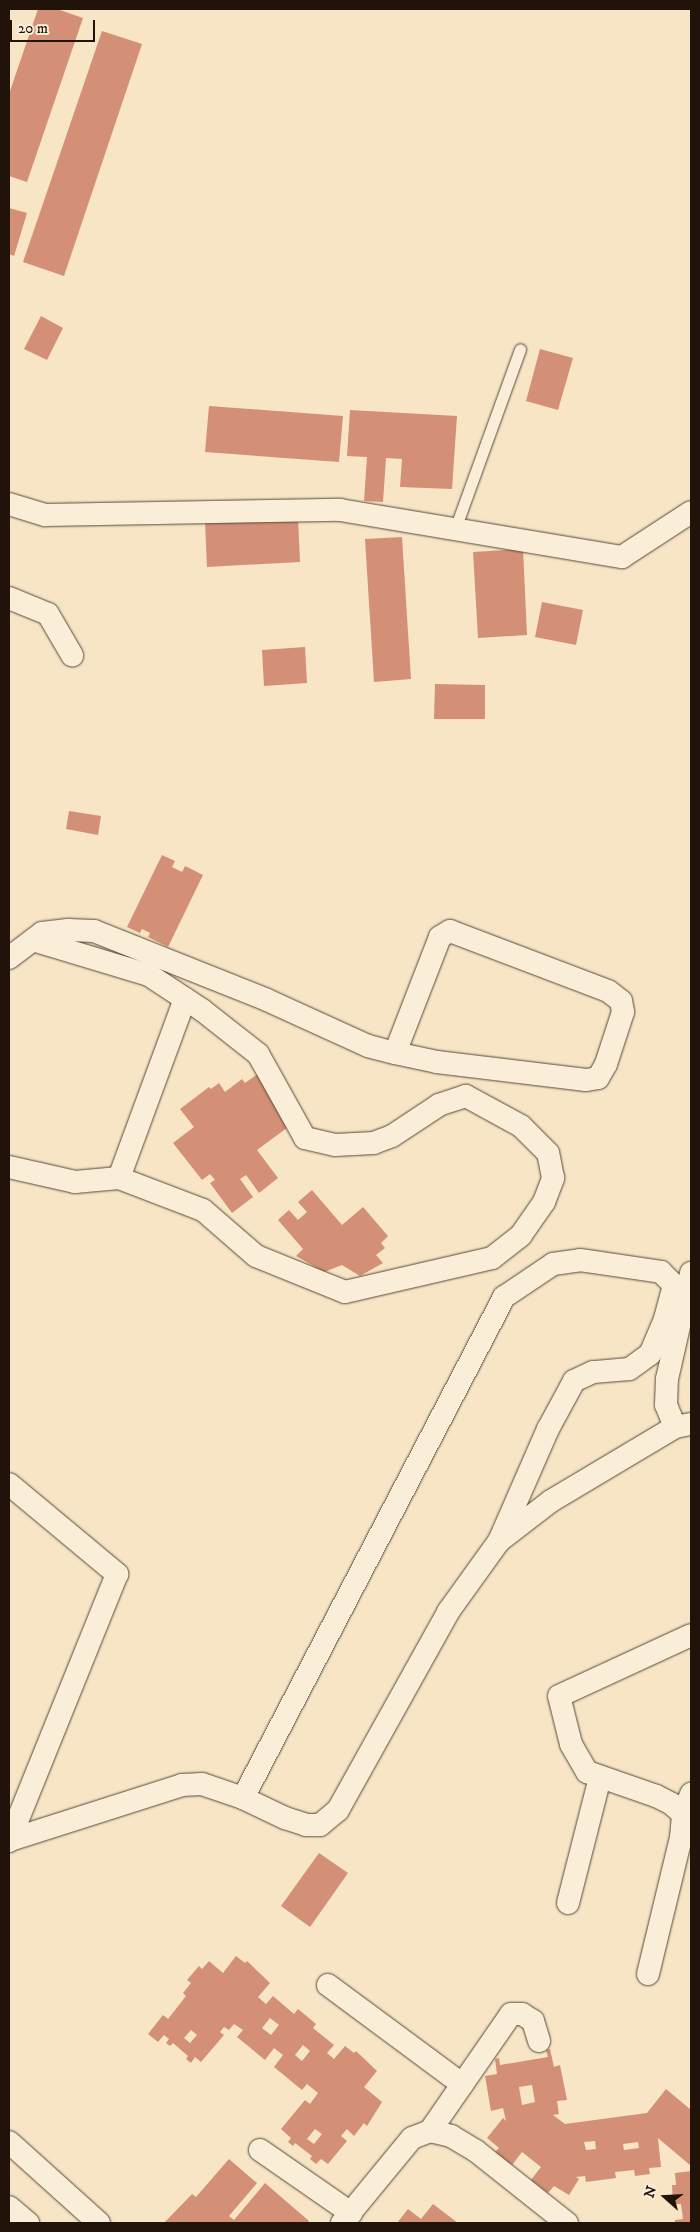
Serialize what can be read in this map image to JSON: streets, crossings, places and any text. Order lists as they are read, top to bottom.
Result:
{
  "scale_bar": "20 m",
  "north": "left"
}
